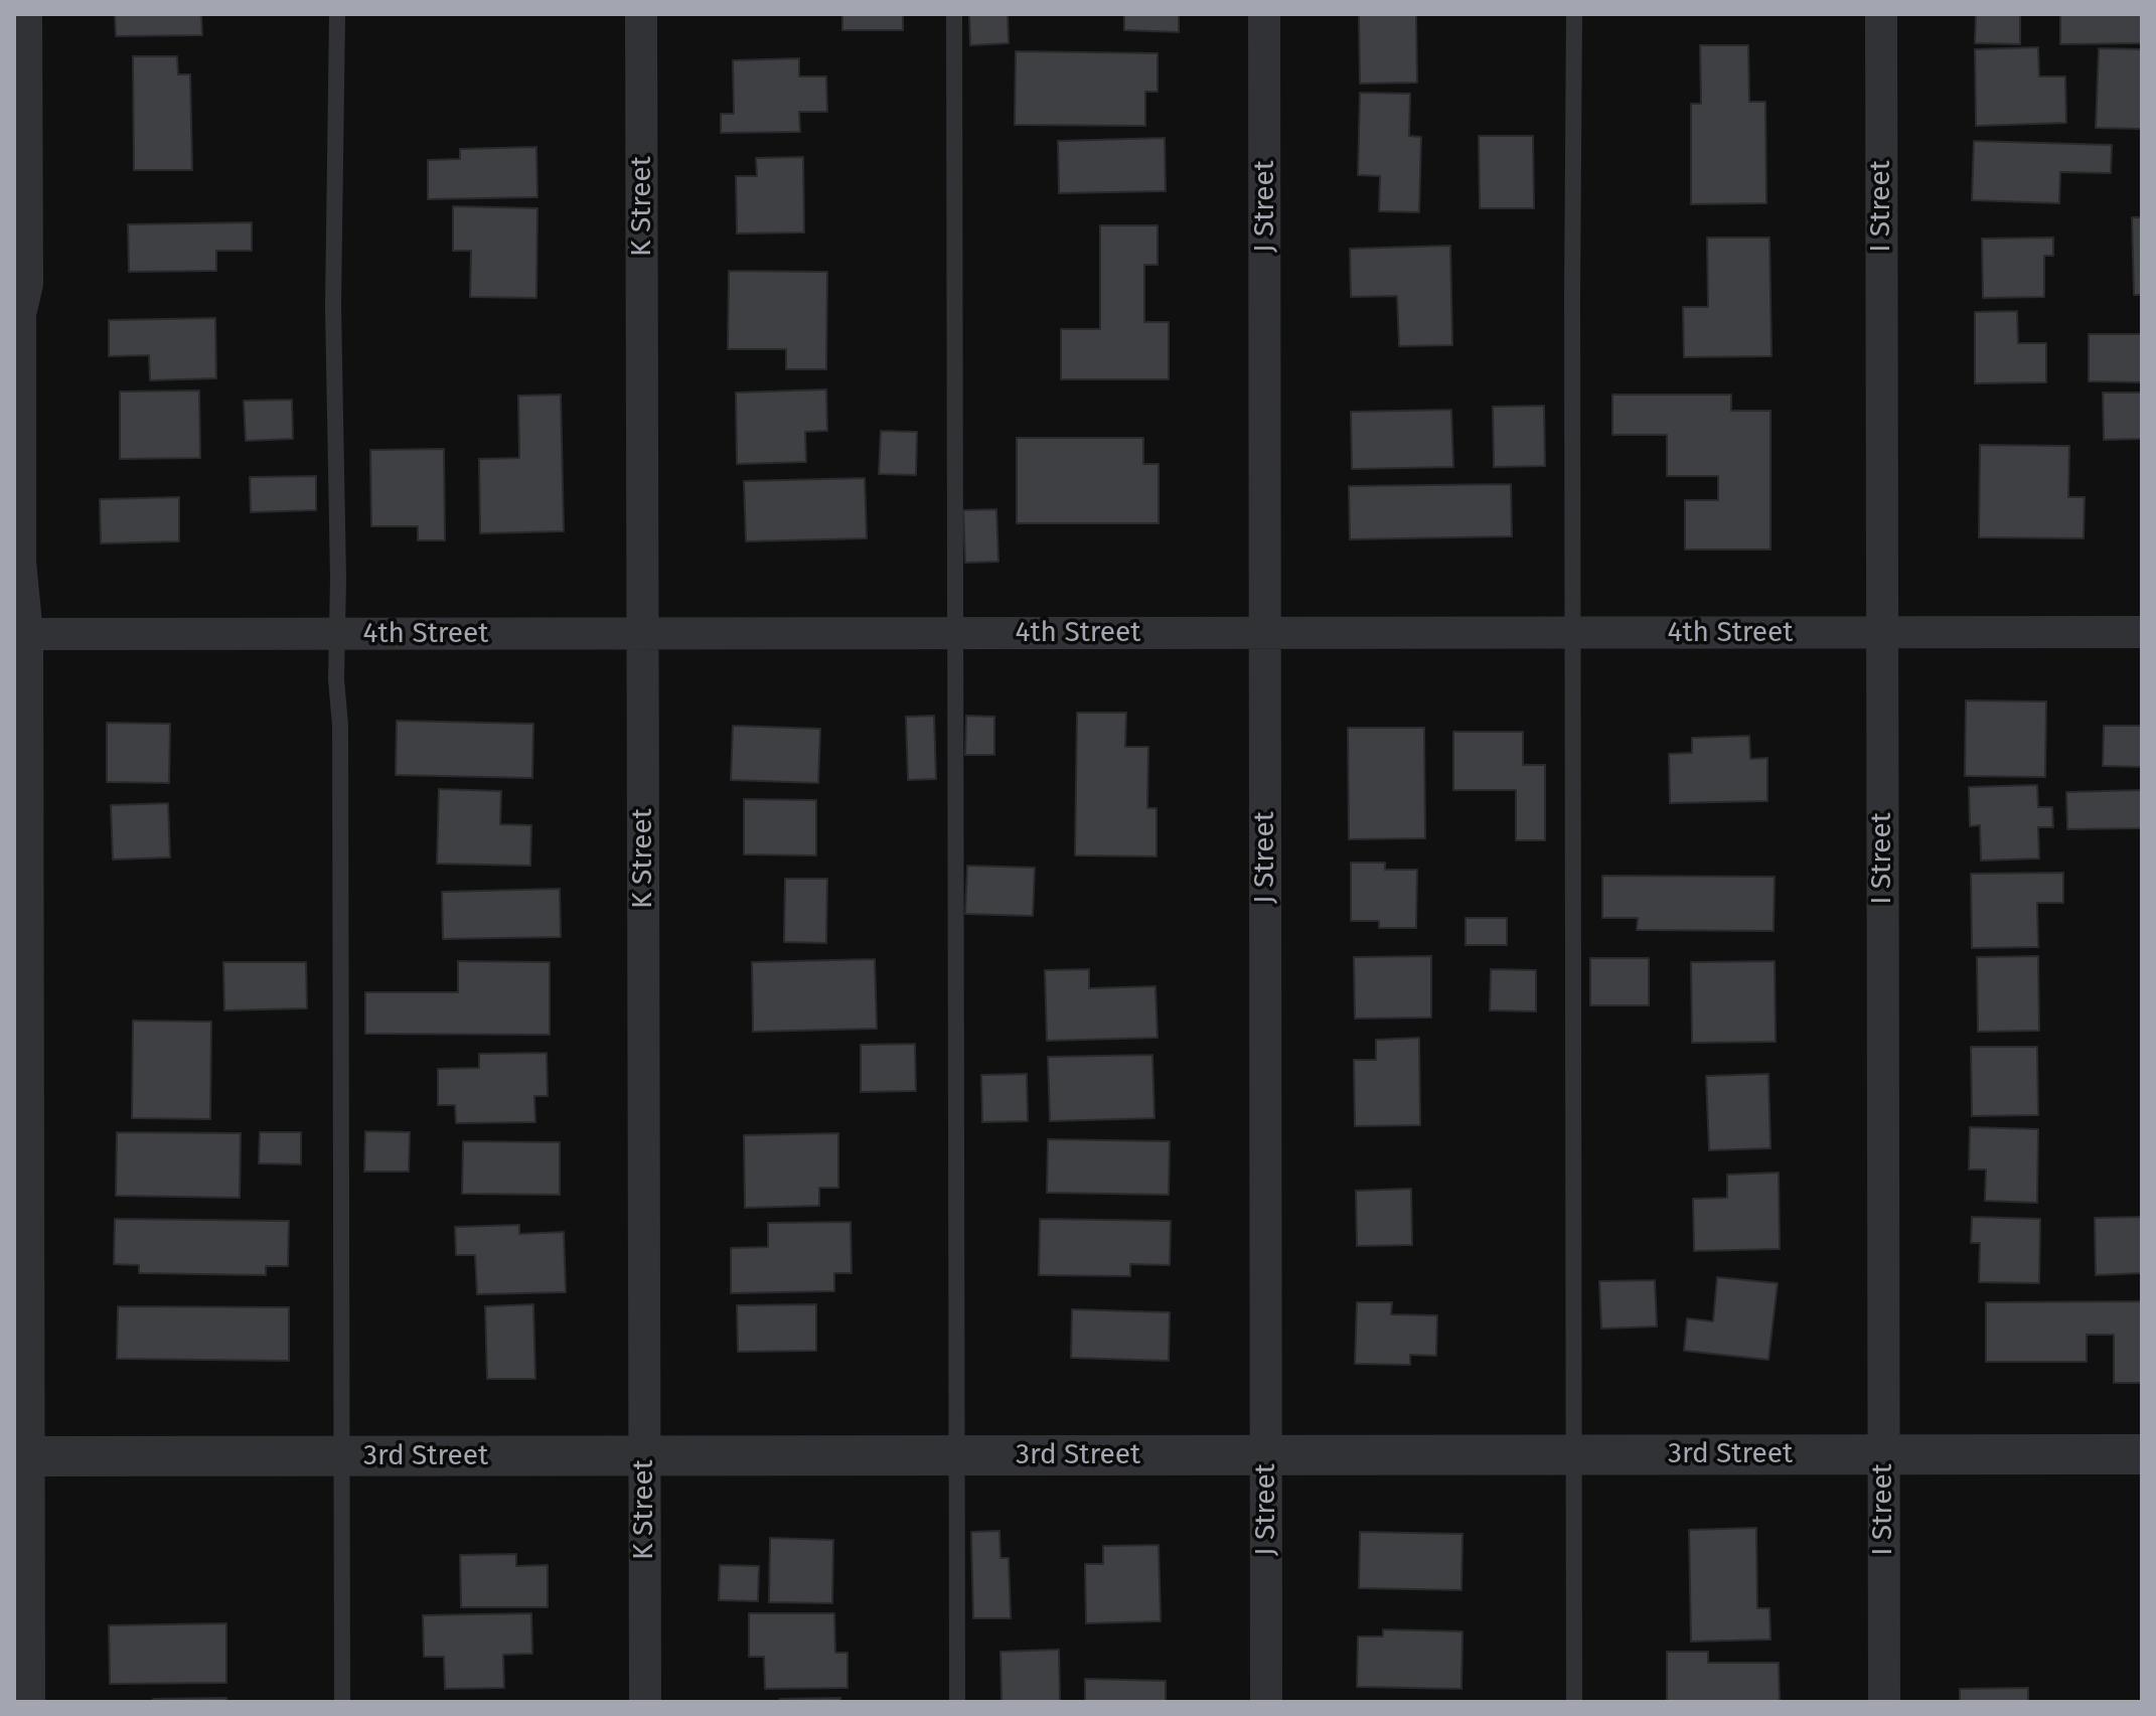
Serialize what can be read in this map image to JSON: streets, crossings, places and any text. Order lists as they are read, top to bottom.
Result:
{
  "streets": {
    "street": [
      "K Street",
      "J Street",
      "I Street",
      "4th Street",
      "3rd Street"
    ]
  },
  "crossings": [
    ["K Street", "4th Street"],
    ["K Street", "3rd Street"],
    ["J Street", "4th Street"],
    ["J Street", "3rd Street"],
    ["I Street", "4th Street"],
    ["I Street", "3rd Street"]
  ]
}
